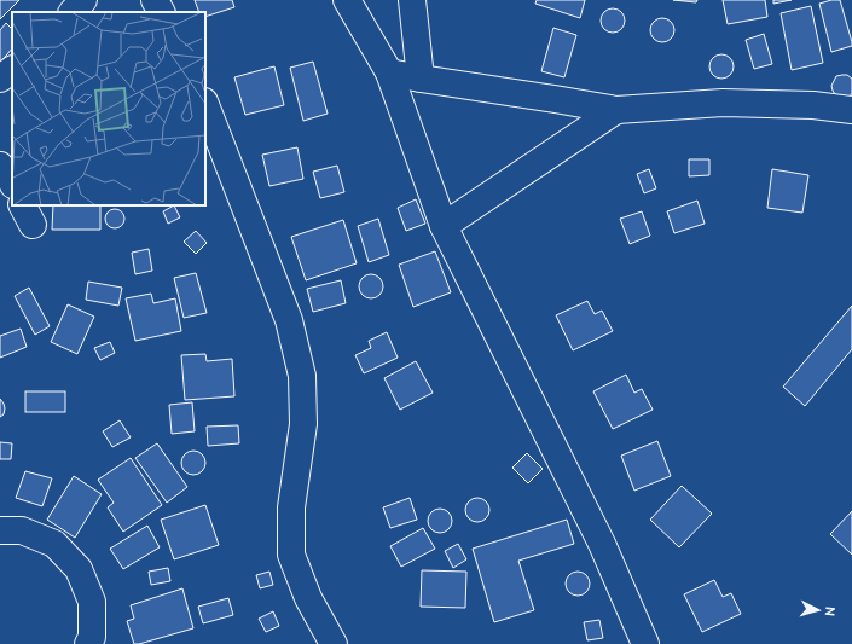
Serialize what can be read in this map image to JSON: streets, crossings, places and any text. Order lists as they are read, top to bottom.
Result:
{
  "north": "right"
}
